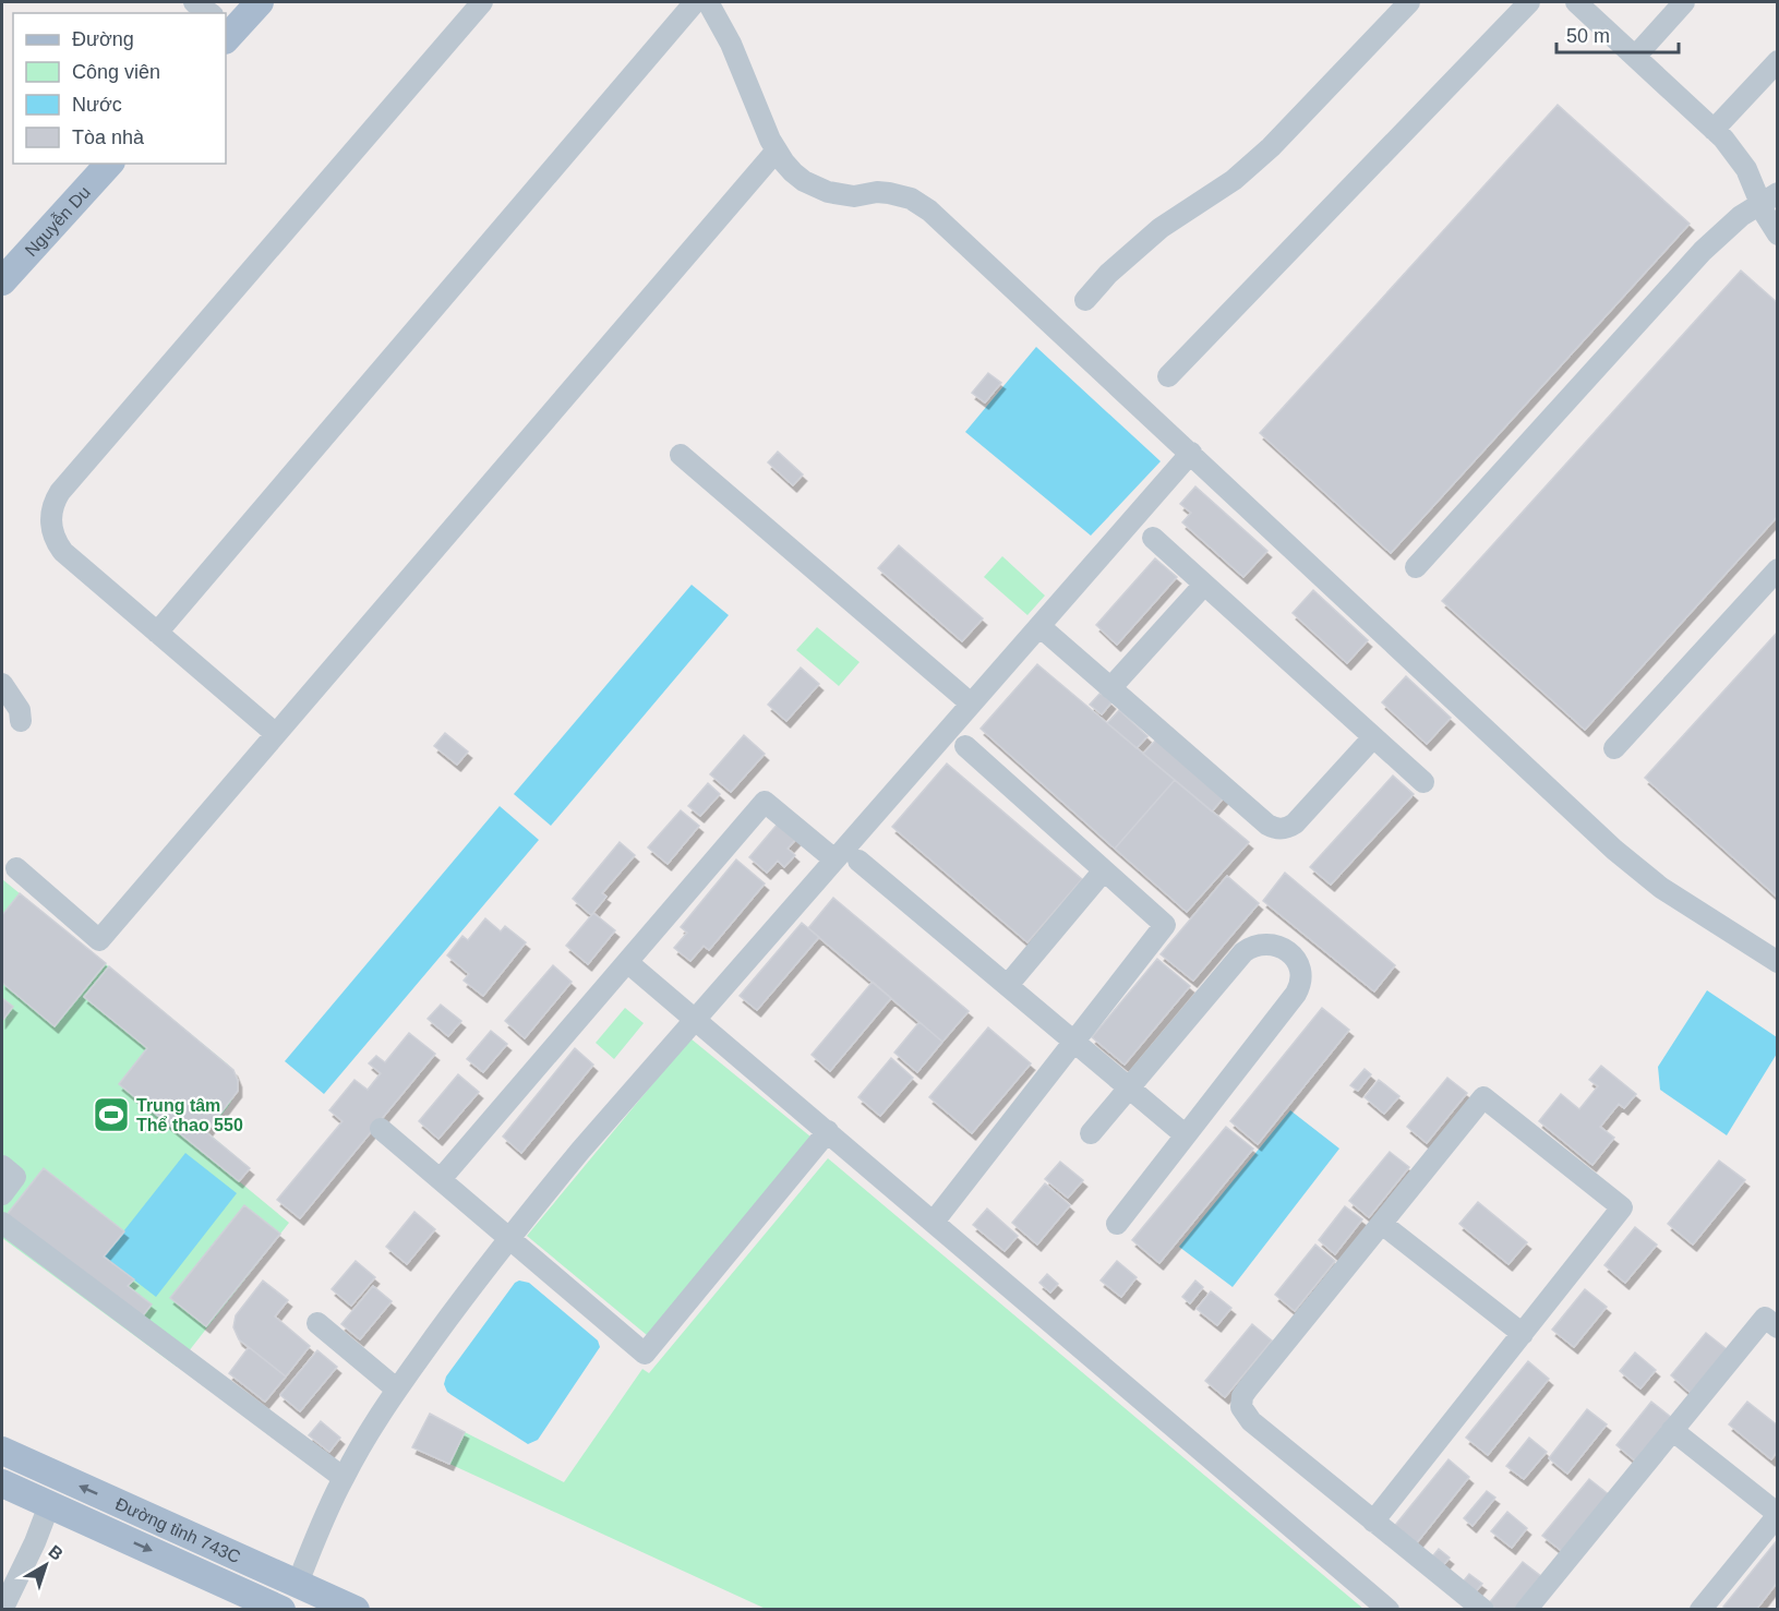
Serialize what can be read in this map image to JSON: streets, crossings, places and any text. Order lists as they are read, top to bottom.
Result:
{
  "streets": {
    "main road": ["Nguyễn Du", "Đường tỉnh 743C"]
  },
  "places": {
    "sports": ["Trung tâm Thể thao 550"]
  },
  "legend": [
    "Đường",
    "Công viên",
    "Nước",
    "Tòa nhà"
  ],
  "scale_bar": "50 m",
  "north": "top right"
}
